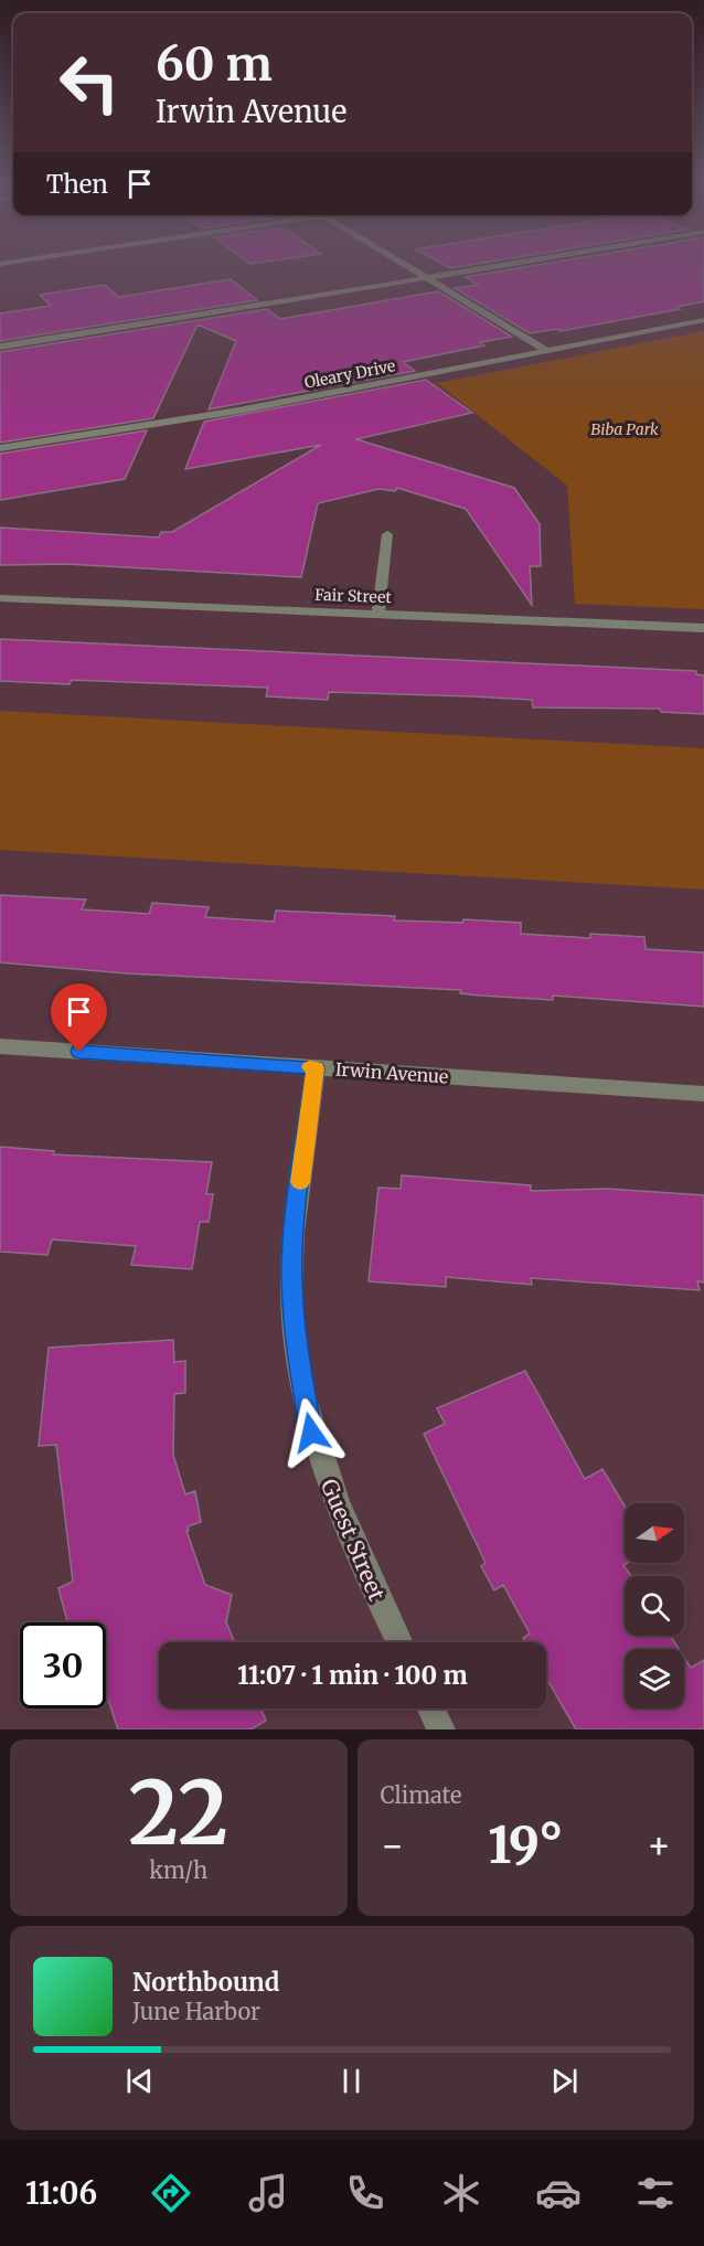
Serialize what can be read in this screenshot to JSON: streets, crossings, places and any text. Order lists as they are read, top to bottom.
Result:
{
  "streets": {
    "street": [
      "Oleary Drive",
      "Fair Street",
      "Irwin Avenue",
      "Guest Street"
    ]
  },
  "crossings": [
    ["Irwin Avenue", "Guest Street"]
  ],
  "parks": ["Biba Park"],
  "north": "right",
  "page": {
    "turn": ["60 m", "Irwin Avenue"],
    "then": "Then",
    "limit": "30",
    "trip": "11:07 · 1 min · 100 m",
    "tile": [
      ["22", "km/h"],
      "Climate"
    ],
    "heat": ["−", "19°", "+"],
    "song": ["Northbound", "June Harbor"],
    "tabs": "11:06"
  }
}
